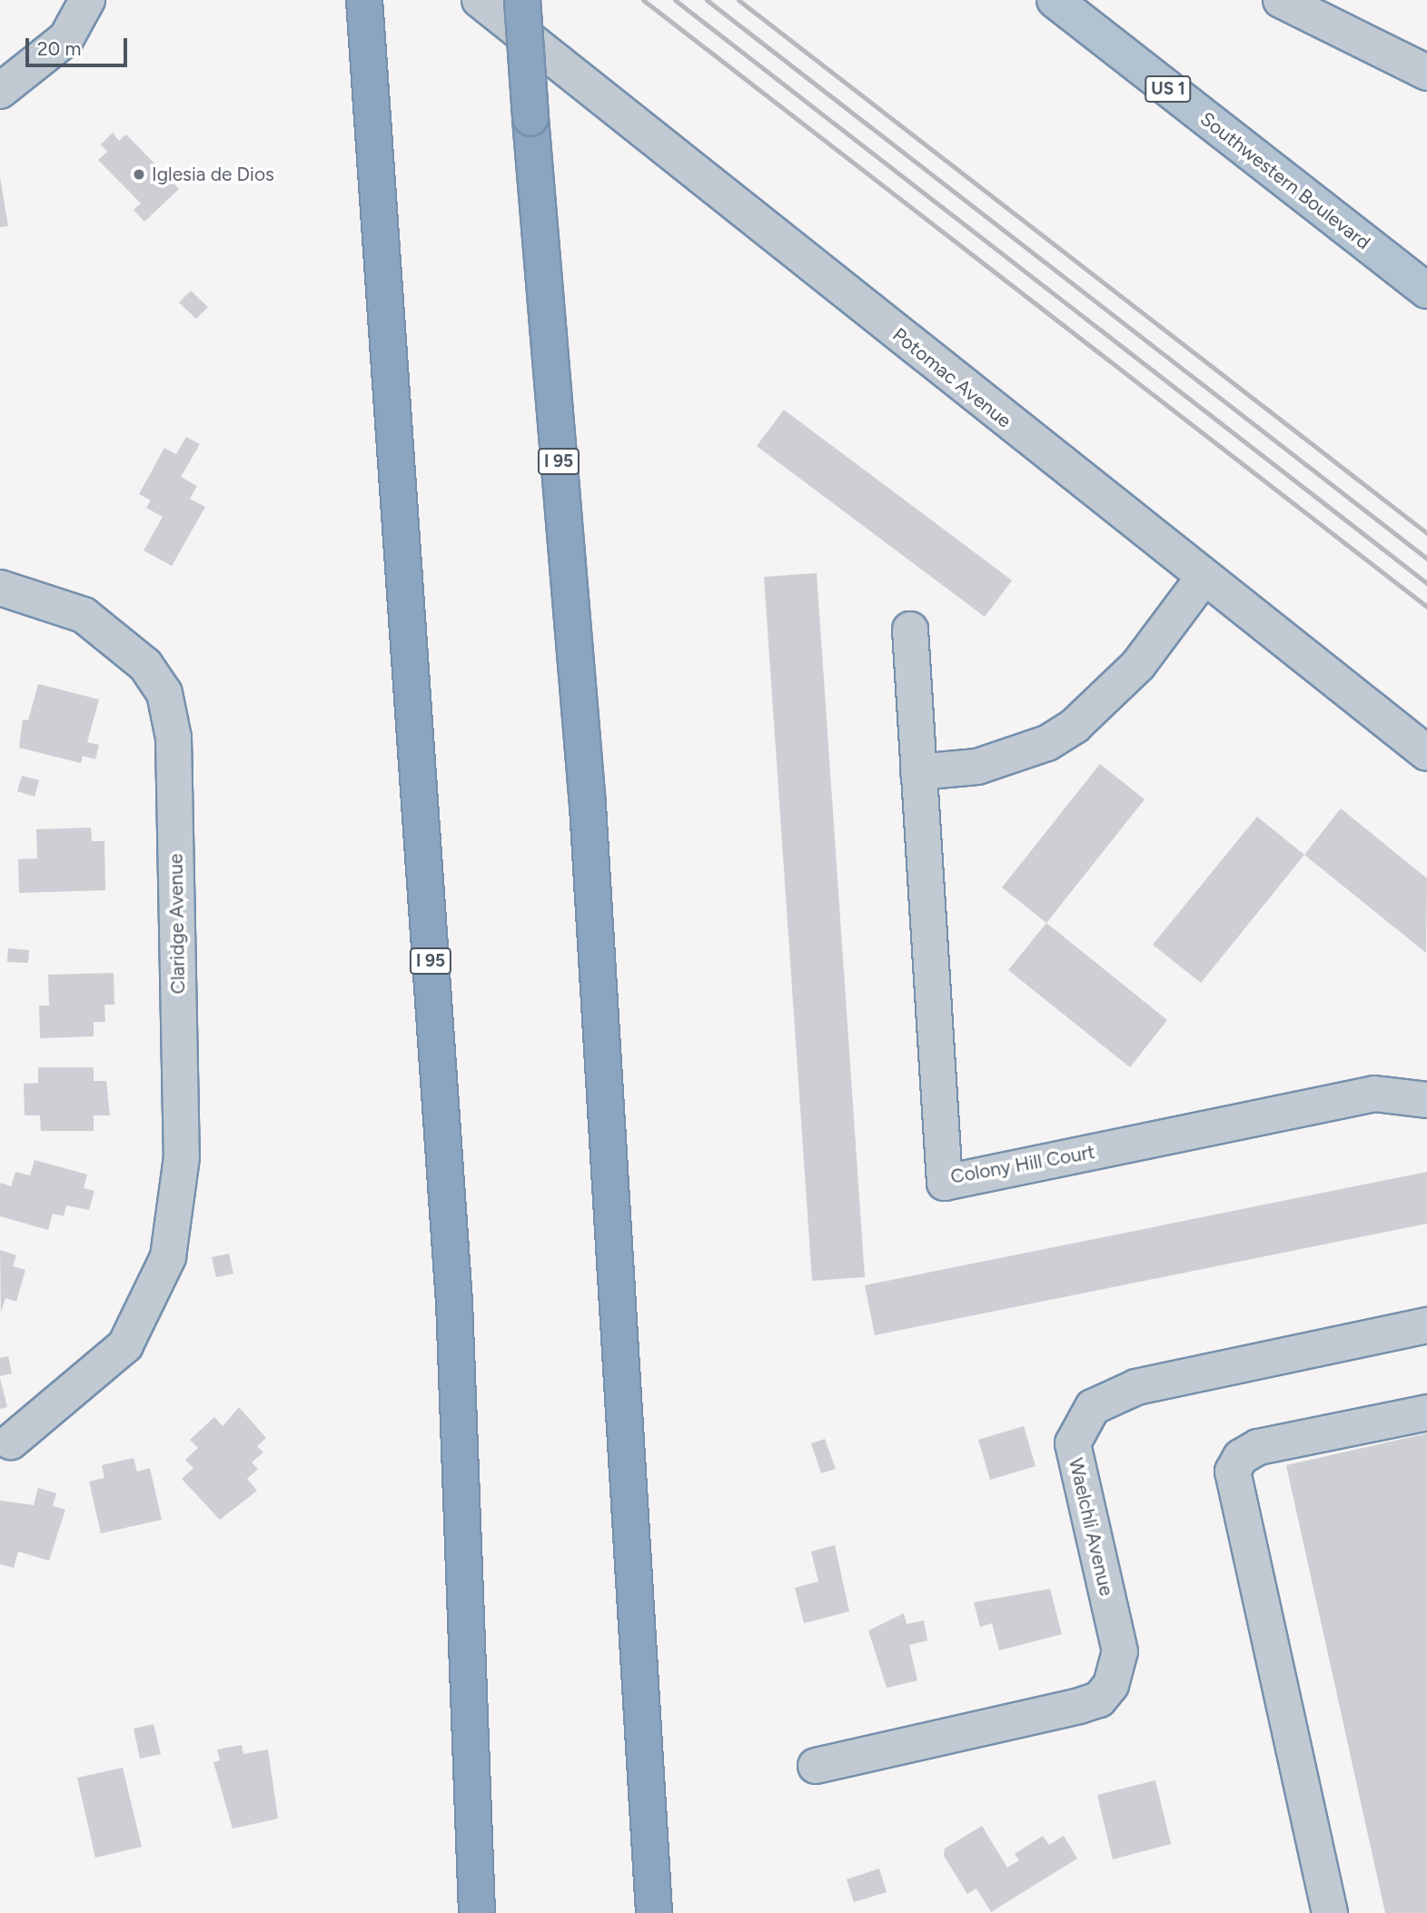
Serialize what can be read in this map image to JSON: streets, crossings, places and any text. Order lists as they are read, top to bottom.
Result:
{
  "streets": {
    "highway": ["I 95"],
    "main road": ["US 1", "Southwestern Boulevard"],
    "street": [
      "Potomac Avenue",
      "Claridge Avenue",
      "Colony Hill Court",
      "Waelchli Avenue"
    ]
  },
  "places": ["Iglesia de Dios"],
  "scale_bar": "20 m"
}
